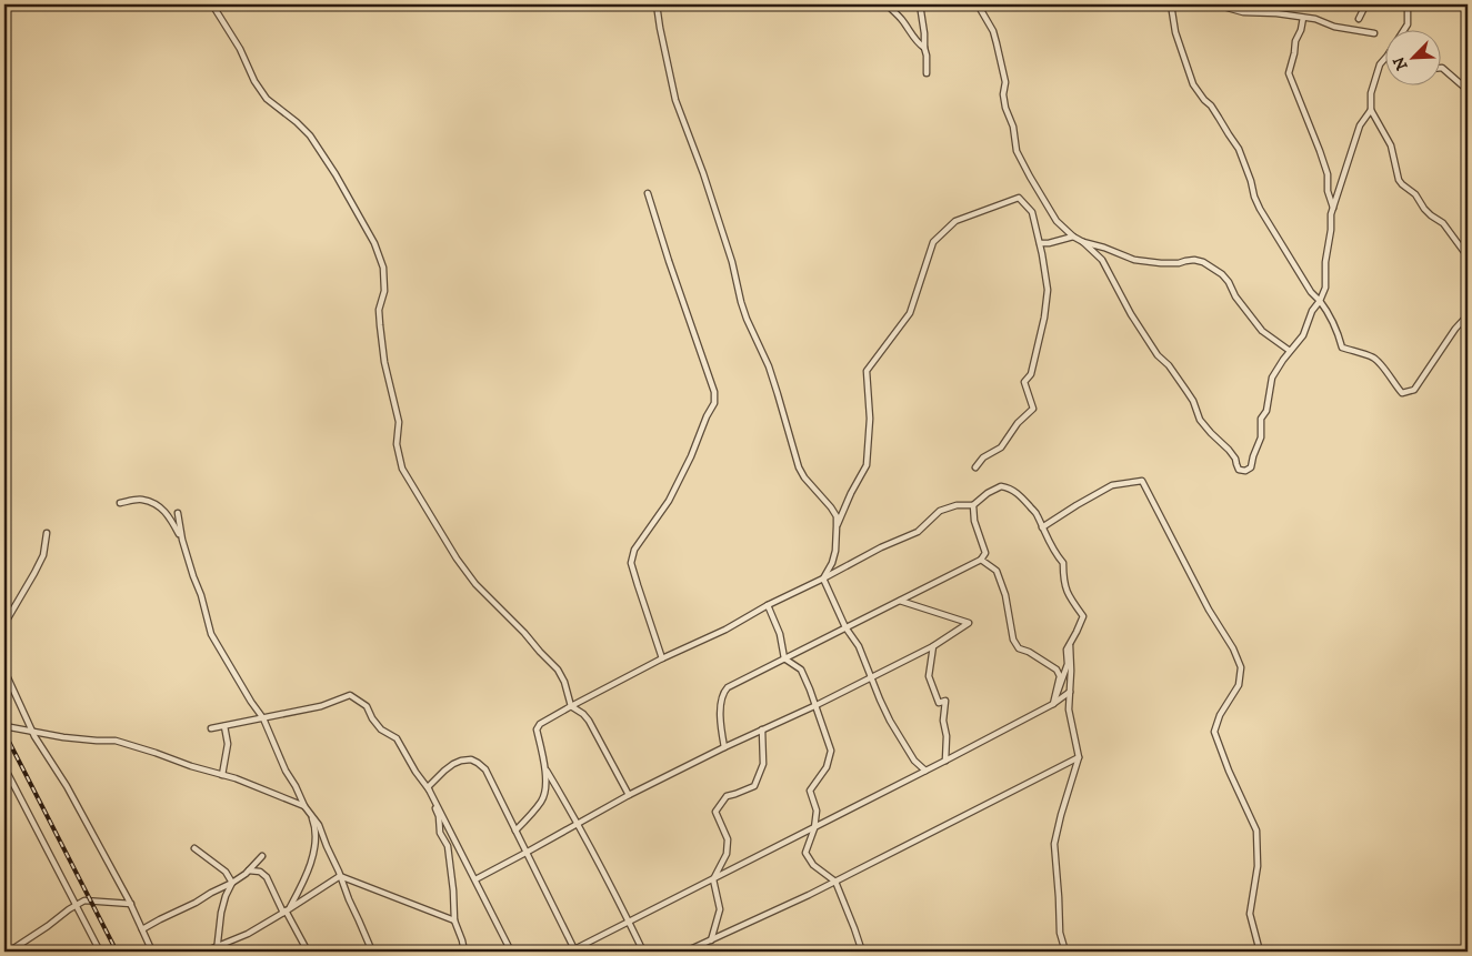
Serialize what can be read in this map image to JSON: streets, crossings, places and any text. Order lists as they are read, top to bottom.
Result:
{
  "north": "bottom left"
}
